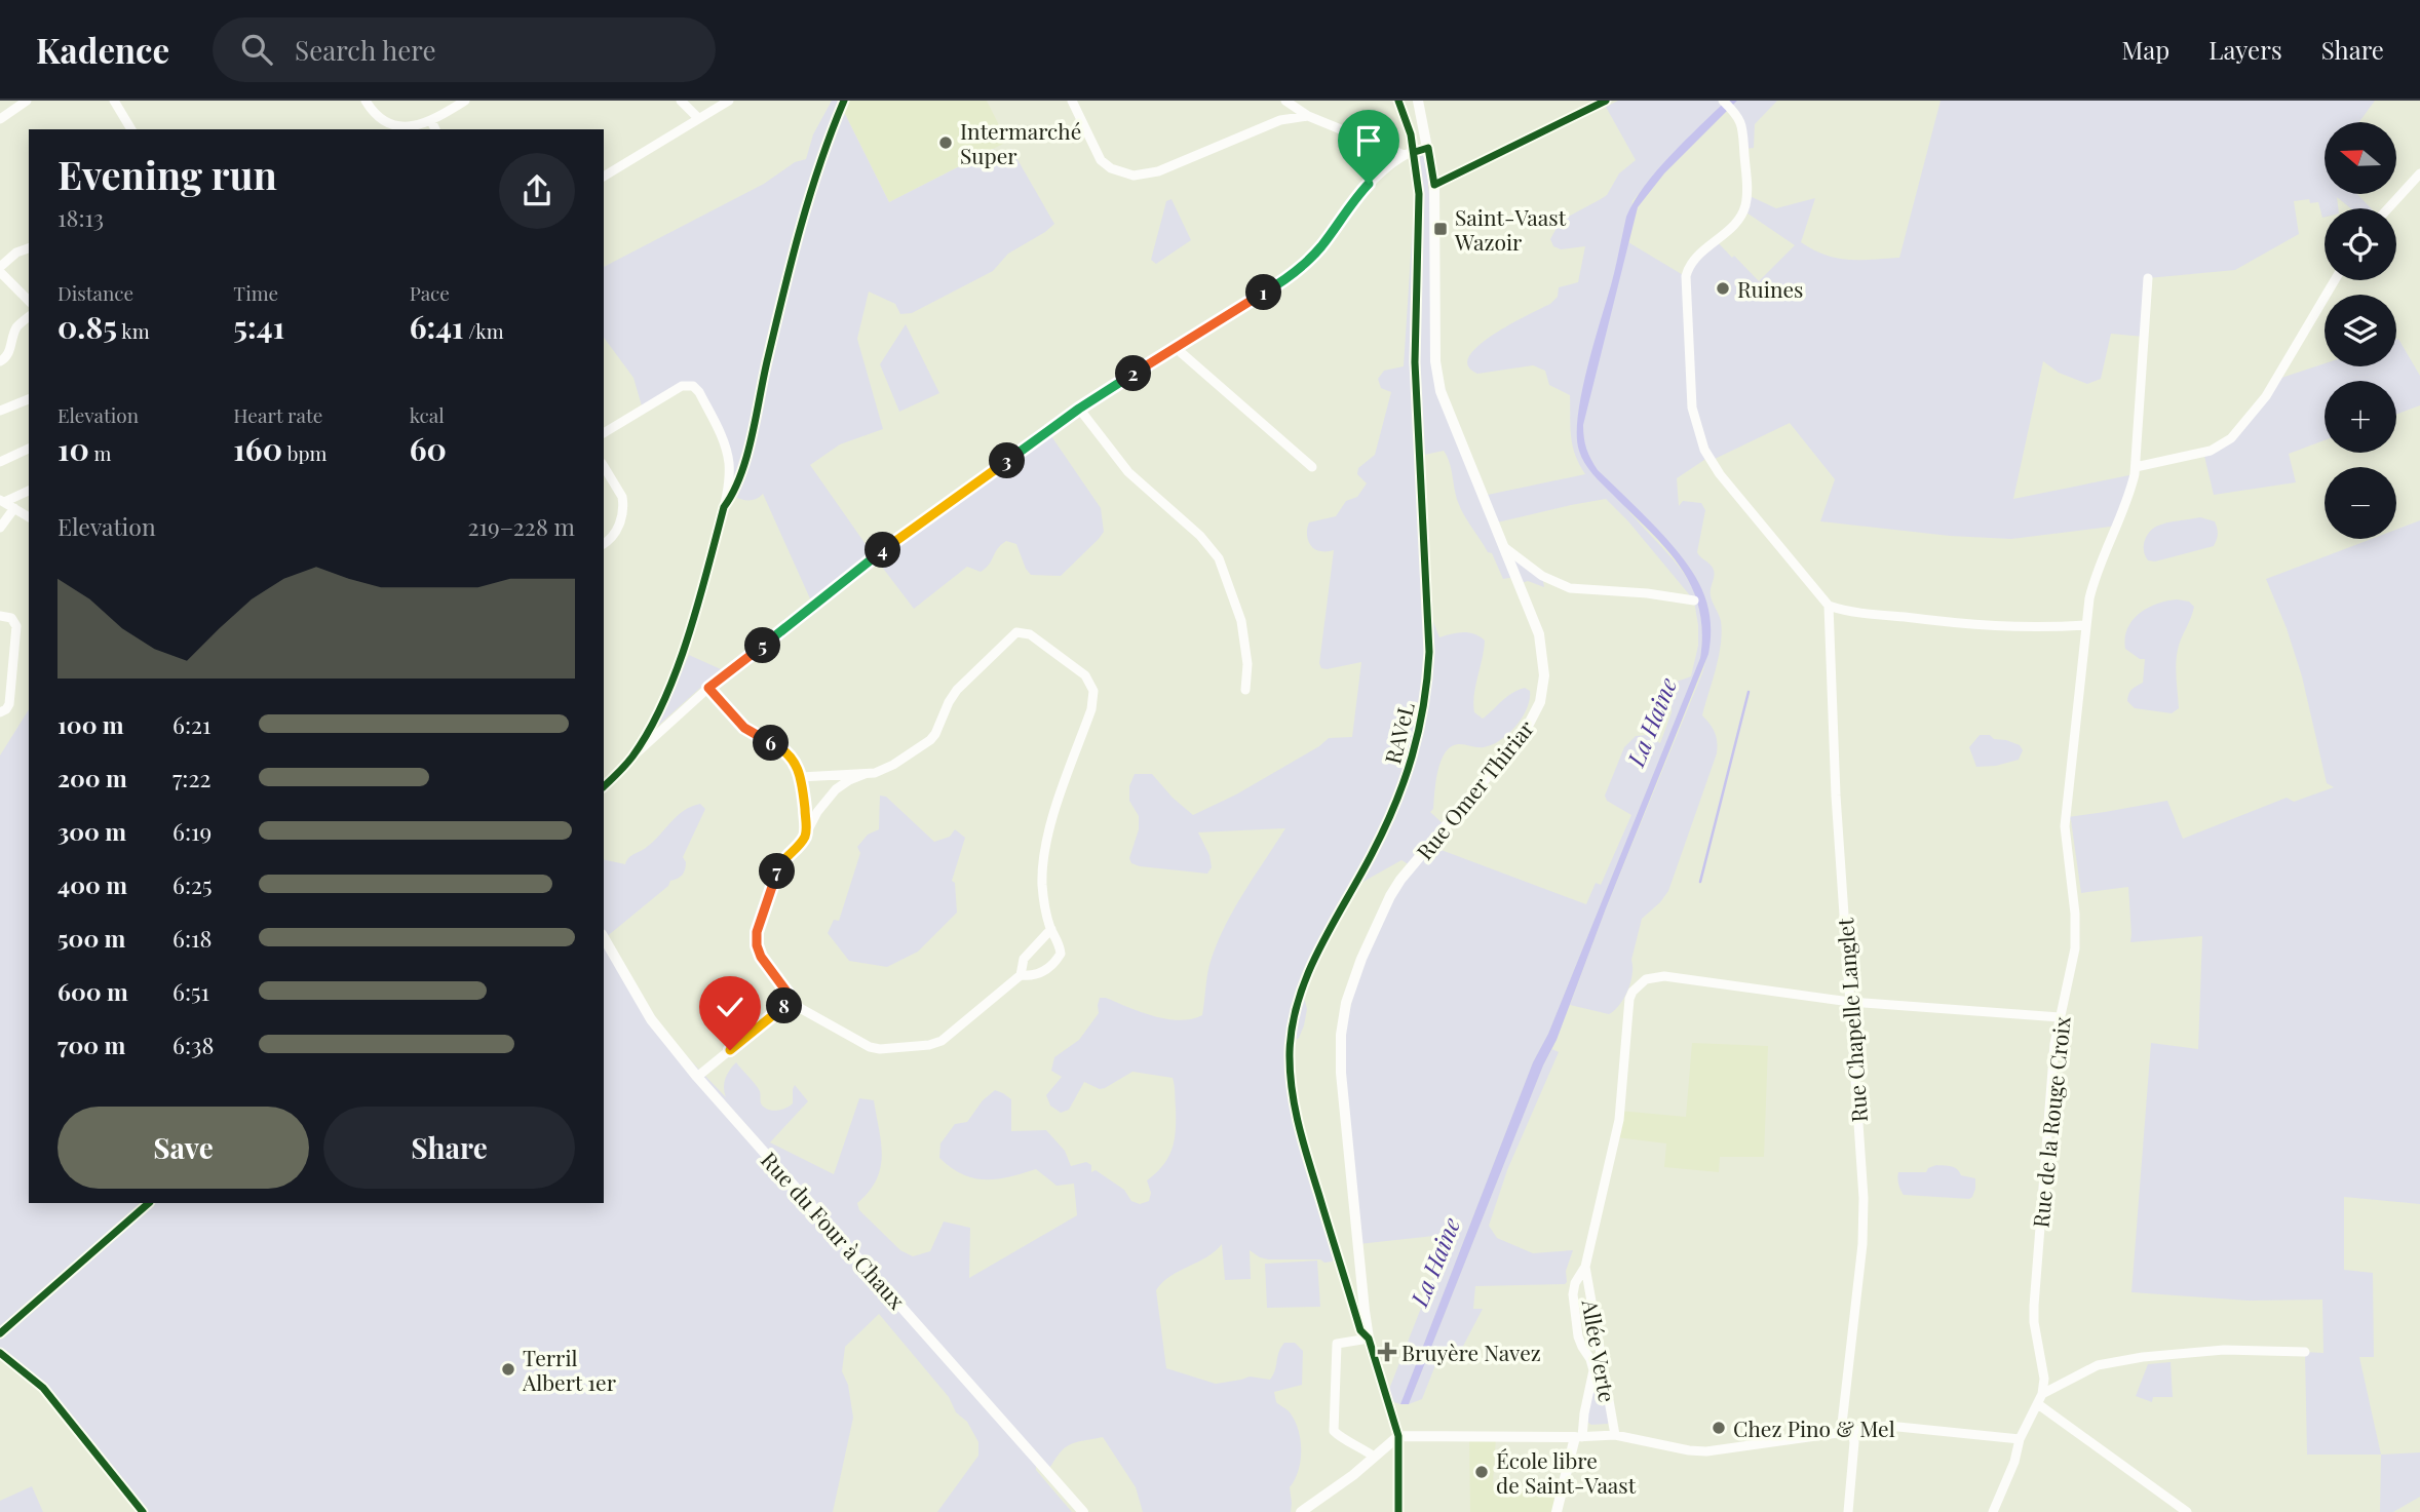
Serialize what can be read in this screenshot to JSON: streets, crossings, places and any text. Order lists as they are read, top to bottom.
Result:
{
  "streets": {
    "street": [
      "Rue Omer Thiriar",
      "Rue Chapelle Langlet",
      "Rue de la Rouge Croix",
      "Rue du Four à Chaux",
      "Allée Verte"
    ],
    "cycle path": ["RAVeL"]
  },
  "crossings": [
    ["Rue Chapelle Langlet", "Allée Verte"]
  ],
  "water": ["La Haine"],
  "places": {
    "other": [
      "Intermarché Super",
      "Ruines",
      "Terril Albert 1er",
      "Chez Pino & Mel",
      "École libre de Saint-Vaast"
    ],
    "transit": ["Saint-Vaast Wazoir"],
    "health": ["Bruyère Navez"]
  },
  "north": "left",
  "page": {
    "header": "Kadence",
    "search": "Search here",
    "nav": ["Map", "Layers", "Share"],
    "map_buttons": ["+", "−"],
    "heading": ["Evening run", "18:13"],
    "stats": [
      ["Distance", "0.85 km"],
      ["Time", "5:41"],
      ["Pace", "6:41 /km"],
      ["Elevation", "10 m"],
      ["Heart rate", "160 bpm"],
      ["kcal", "60"]
    ],
    "pins": [
      "1",
      "2",
      "3",
      "4",
      "5",
      "6",
      "7",
      "8"
    ],
    "chart": ["Elevation", "219–228 m"],
    "list": [
      {
        "name": "100 m",
        "note": "6:21"
      },
      {
        "name": "200 m",
        "note": "7:22"
      },
      {
        "name": "300 m",
        "note": "6:19"
      },
      {
        "name": "400 m",
        "note": "6:25"
      },
      {
        "name": "500 m",
        "note": "6:18"
      },
      {
        "name": "600 m",
        "note": "6:51"
      },
      {
        "name": "700 m",
        "note": "6:38"
      }
    ],
    "buttons": ["Save", "Share"]
  }
}
